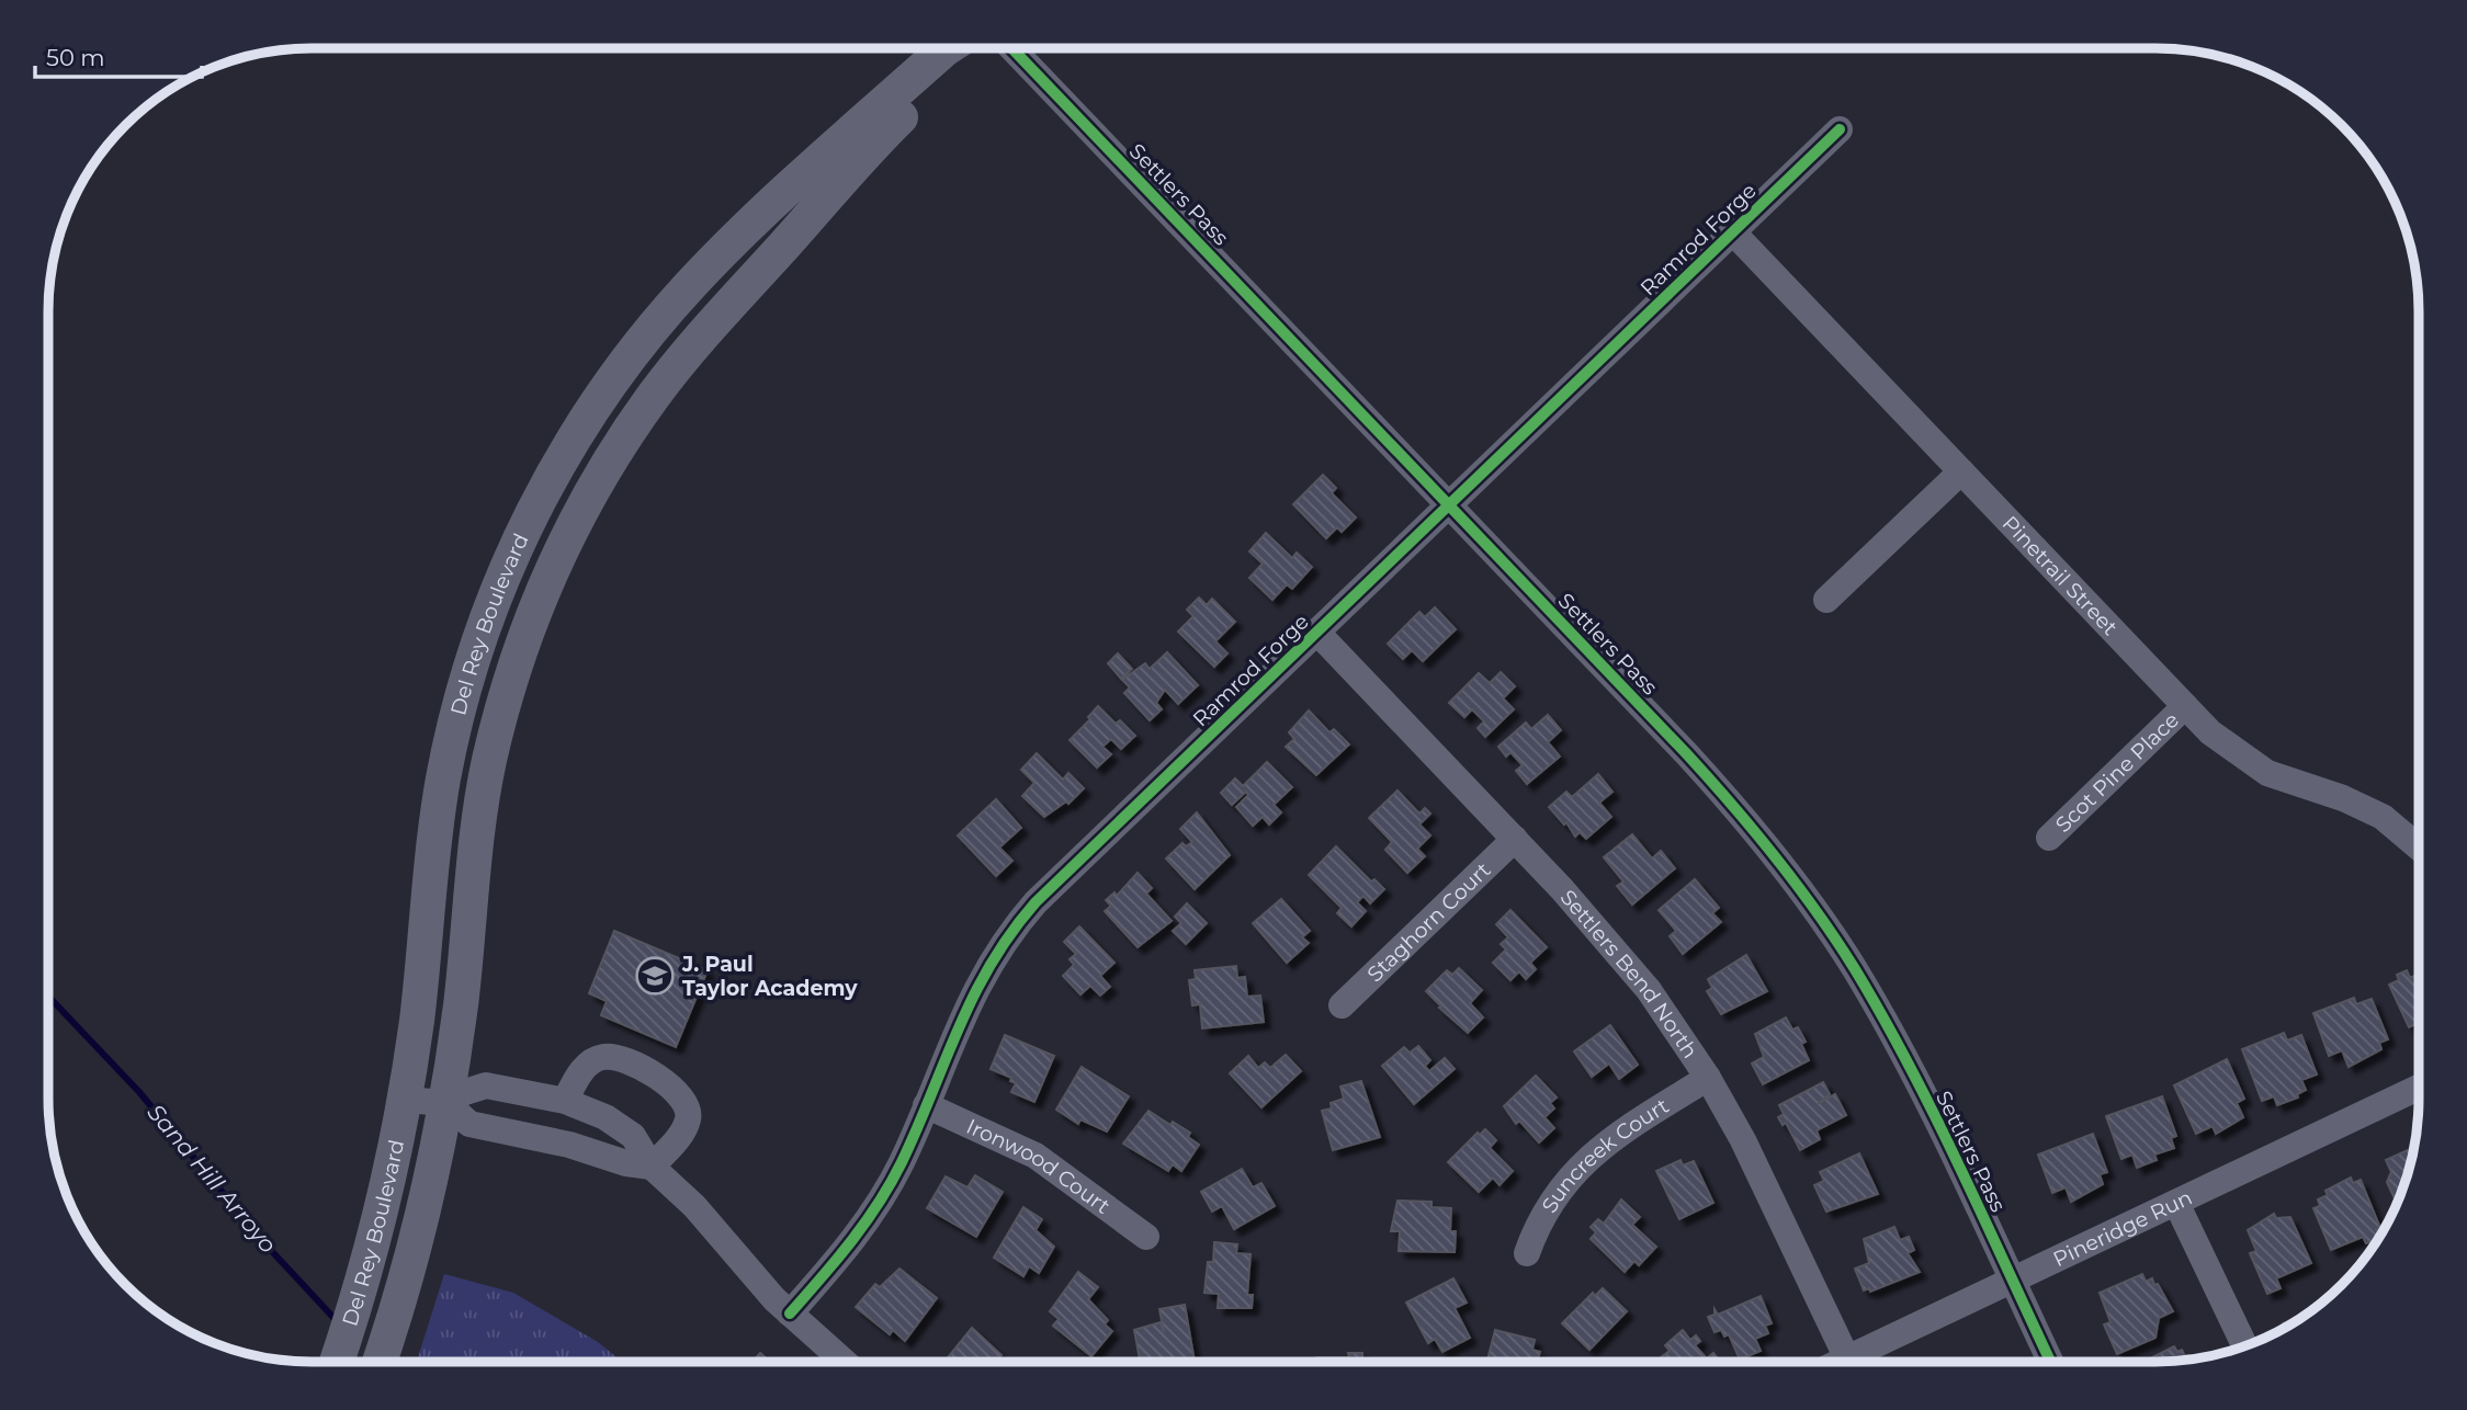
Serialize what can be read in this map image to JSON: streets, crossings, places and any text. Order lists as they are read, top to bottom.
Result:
{
  "streets": {
    "main road": ["Del Rey Boulevard"],
    "street": [
      "Settlers Pass",
      "Ramrod Forge",
      "Pinetrail Street",
      "Scot Pine Place",
      "Staghorn Court",
      "Settlers Bend North",
      "Suncreek Court",
      "Ironwood Court",
      "Pineridge Run"
    ]
  },
  "crossings": [
    ["Settlers Pass", "Ramrod Forge"],
    ["Settlers Pass", "Pineridge Run"],
    ["Ramrod Forge", "Pinetrail Street"],
    ["Ramrod Forge", "Settlers Bend North"],
    ["Ramrod Forge", "Ironwood Court"],
    ["Pinetrail Street", "Scot Pine Place"],
    ["Staghorn Court", "Settlers Bend North"],
    ["Settlers Bend North", "Suncreek Court"]
  ],
  "water": ["Sand Hill Arroyo"],
  "places": {
    "school or university": ["J. Paul Taylor Academy"]
  },
  "scale_bar": "50 m"
}
